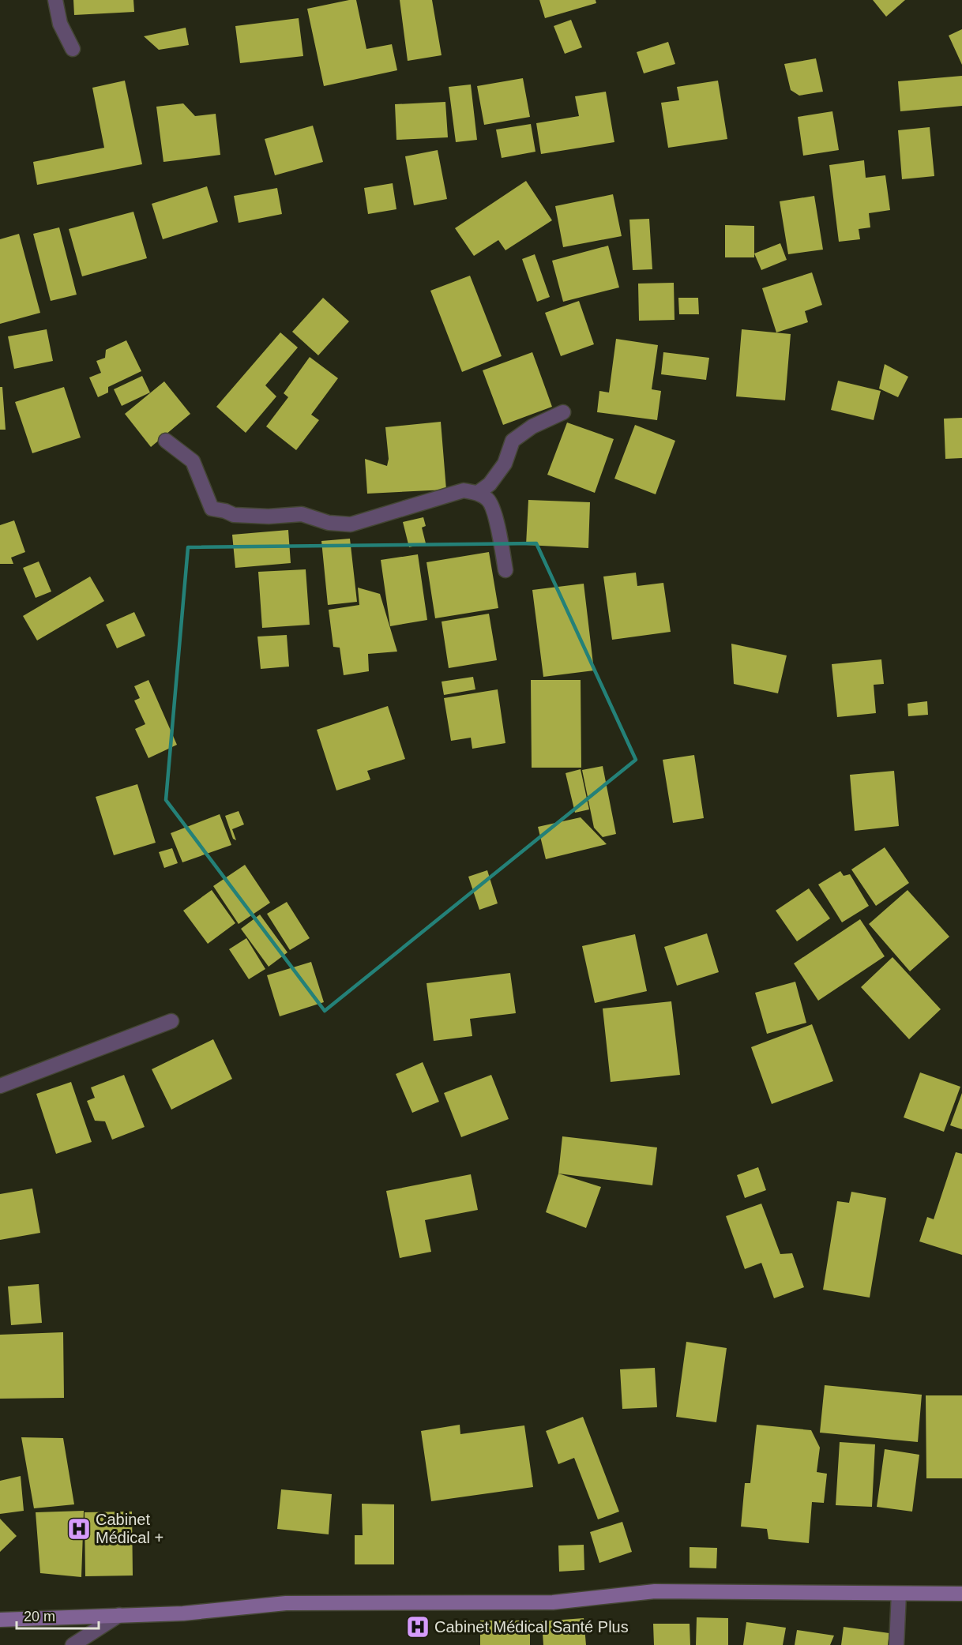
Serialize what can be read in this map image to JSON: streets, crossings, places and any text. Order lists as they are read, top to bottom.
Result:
{
  "places": {
    "hospital": ["Cabinet Médical +", "Cabinet Médical Santé Plus"]
  },
  "scale_bar": "20 m"
}
